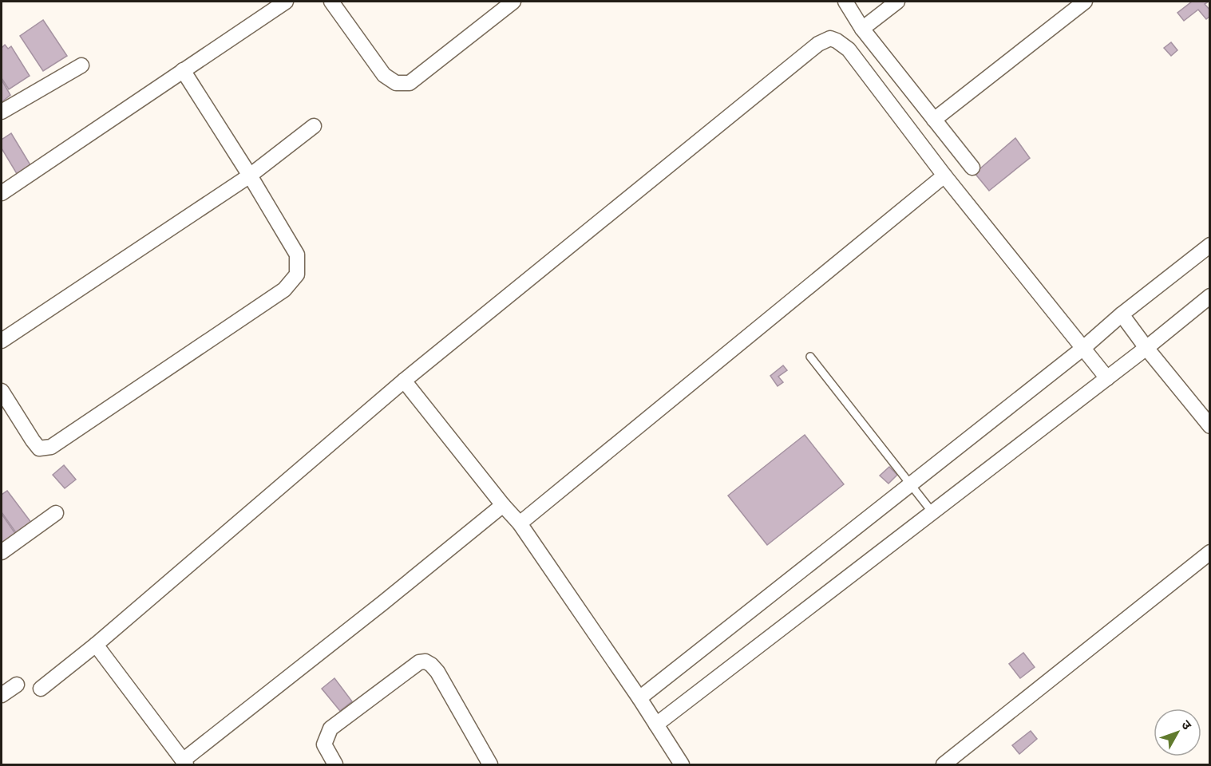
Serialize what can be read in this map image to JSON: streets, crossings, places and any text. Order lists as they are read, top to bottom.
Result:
{
  "north": "top right"
}
